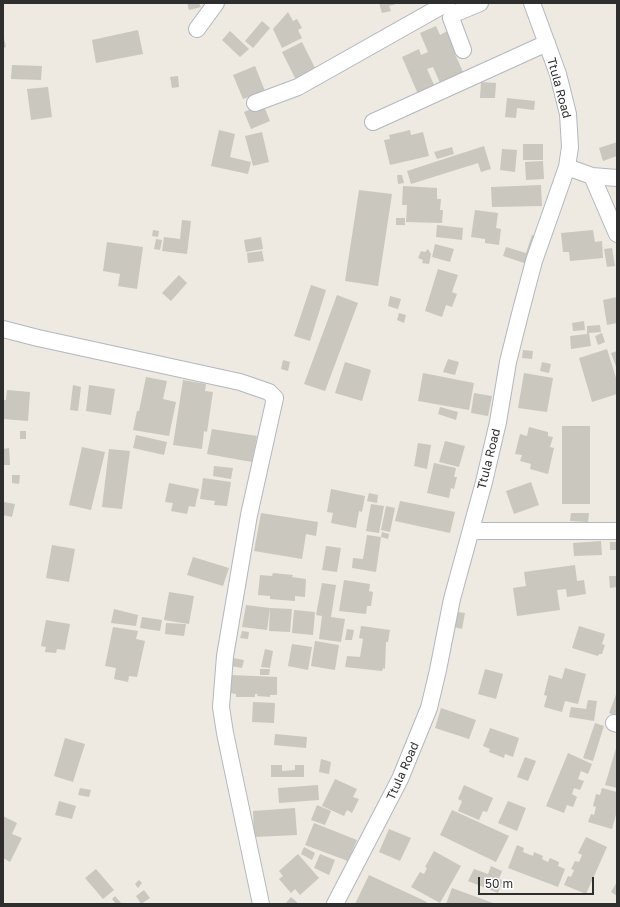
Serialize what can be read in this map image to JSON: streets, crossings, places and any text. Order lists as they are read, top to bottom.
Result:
{
  "streets": {
    "street": ["Ttula Road"]
  },
  "scale_bar": "50 m"
}
